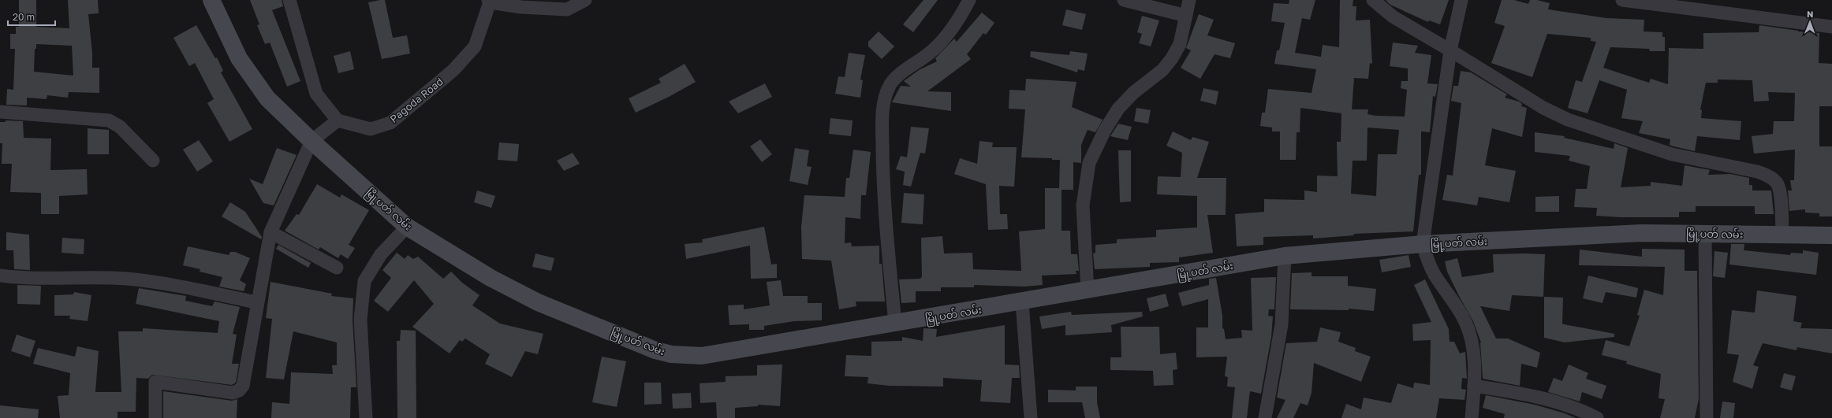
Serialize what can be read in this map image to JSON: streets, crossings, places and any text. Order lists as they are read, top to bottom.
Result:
{
  "streets": {
    "street": ["Pagoda Road", "မြို့ပတ် လမ်း"]
  },
  "scale_bar": "20 m",
  "north": "top"
}
